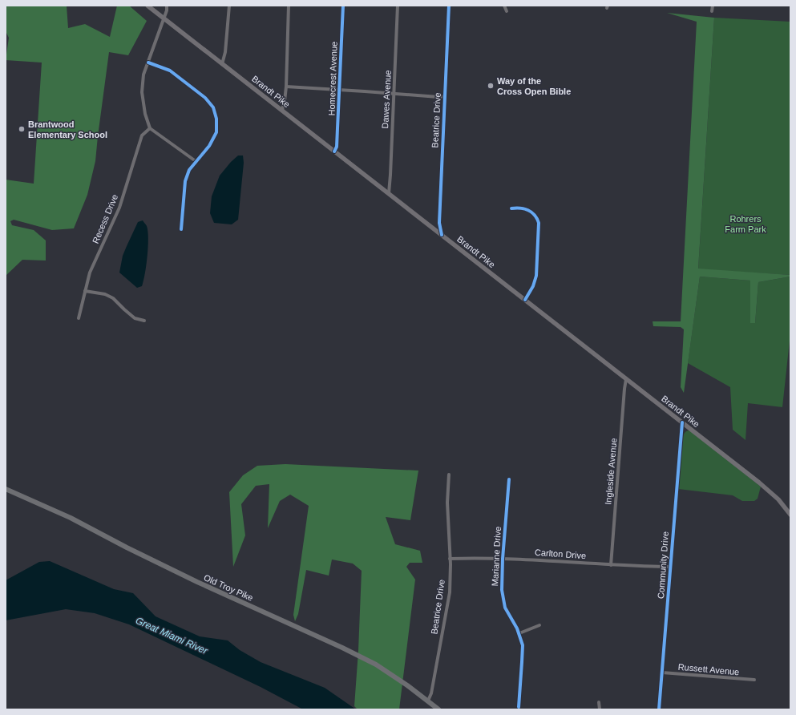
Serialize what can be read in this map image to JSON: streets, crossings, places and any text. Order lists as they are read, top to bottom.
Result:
{
  "streets": {
    "main road": ["Brandt Pike", "Old Troy Pike"],
    "street": [
      "Homecrest Avenue",
      "Dawes Avenue",
      "Beatrice Drive",
      "Recess Drive",
      "Ingleside Avenue",
      "Carlton Drive",
      "Marianne Drive",
      "Community Drive",
      "Russett Avenue"
    ]
  },
  "crossings": [
    ["Homecrest Avenue", "Brandt Pike"],
    ["Brandt Pike", "Dawes Avenue"],
    ["Brandt Pike", "Beatrice Drive"],
    ["Brandt Pike", "Ingleside Avenue"],
    ["Brandt Pike", "Community Drive"],
    ["Beatrice Drive", "Carlton Drive"],
    ["Beatrice Drive", "Old Troy Pike"],
    ["Ingleside Avenue", "Carlton Drive"],
    ["Carlton Drive", "Marianne Drive"],
    ["Carlton Drive", "Community Drive"],
    ["Community Drive", "Russett Avenue"]
  ],
  "water": ["Great Miami River"],
  "parks": ["Rohrers Farm Park"],
  "places": ["Way of the Cross Open Bible", "Brantwood Elementary School"]
}
